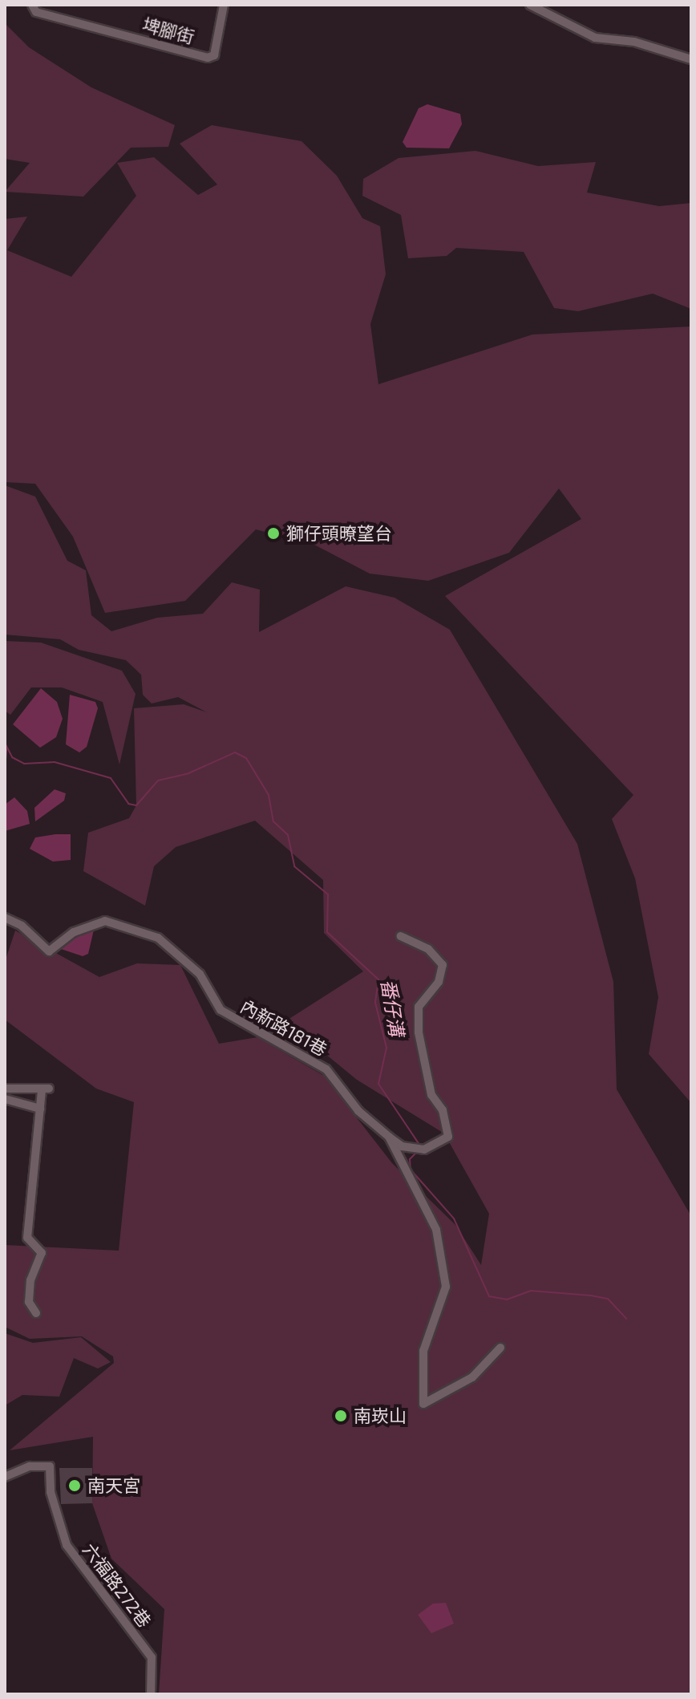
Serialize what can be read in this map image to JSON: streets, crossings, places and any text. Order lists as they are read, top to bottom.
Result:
{
  "streets": {
    "street": ["埤腳街", "內新路181巷", "六福路272巷"]
  },
  "water": ["番仔溝"],
  "places": ["獅仔頭暸望台", "南崁山", "南天宮"]
}
